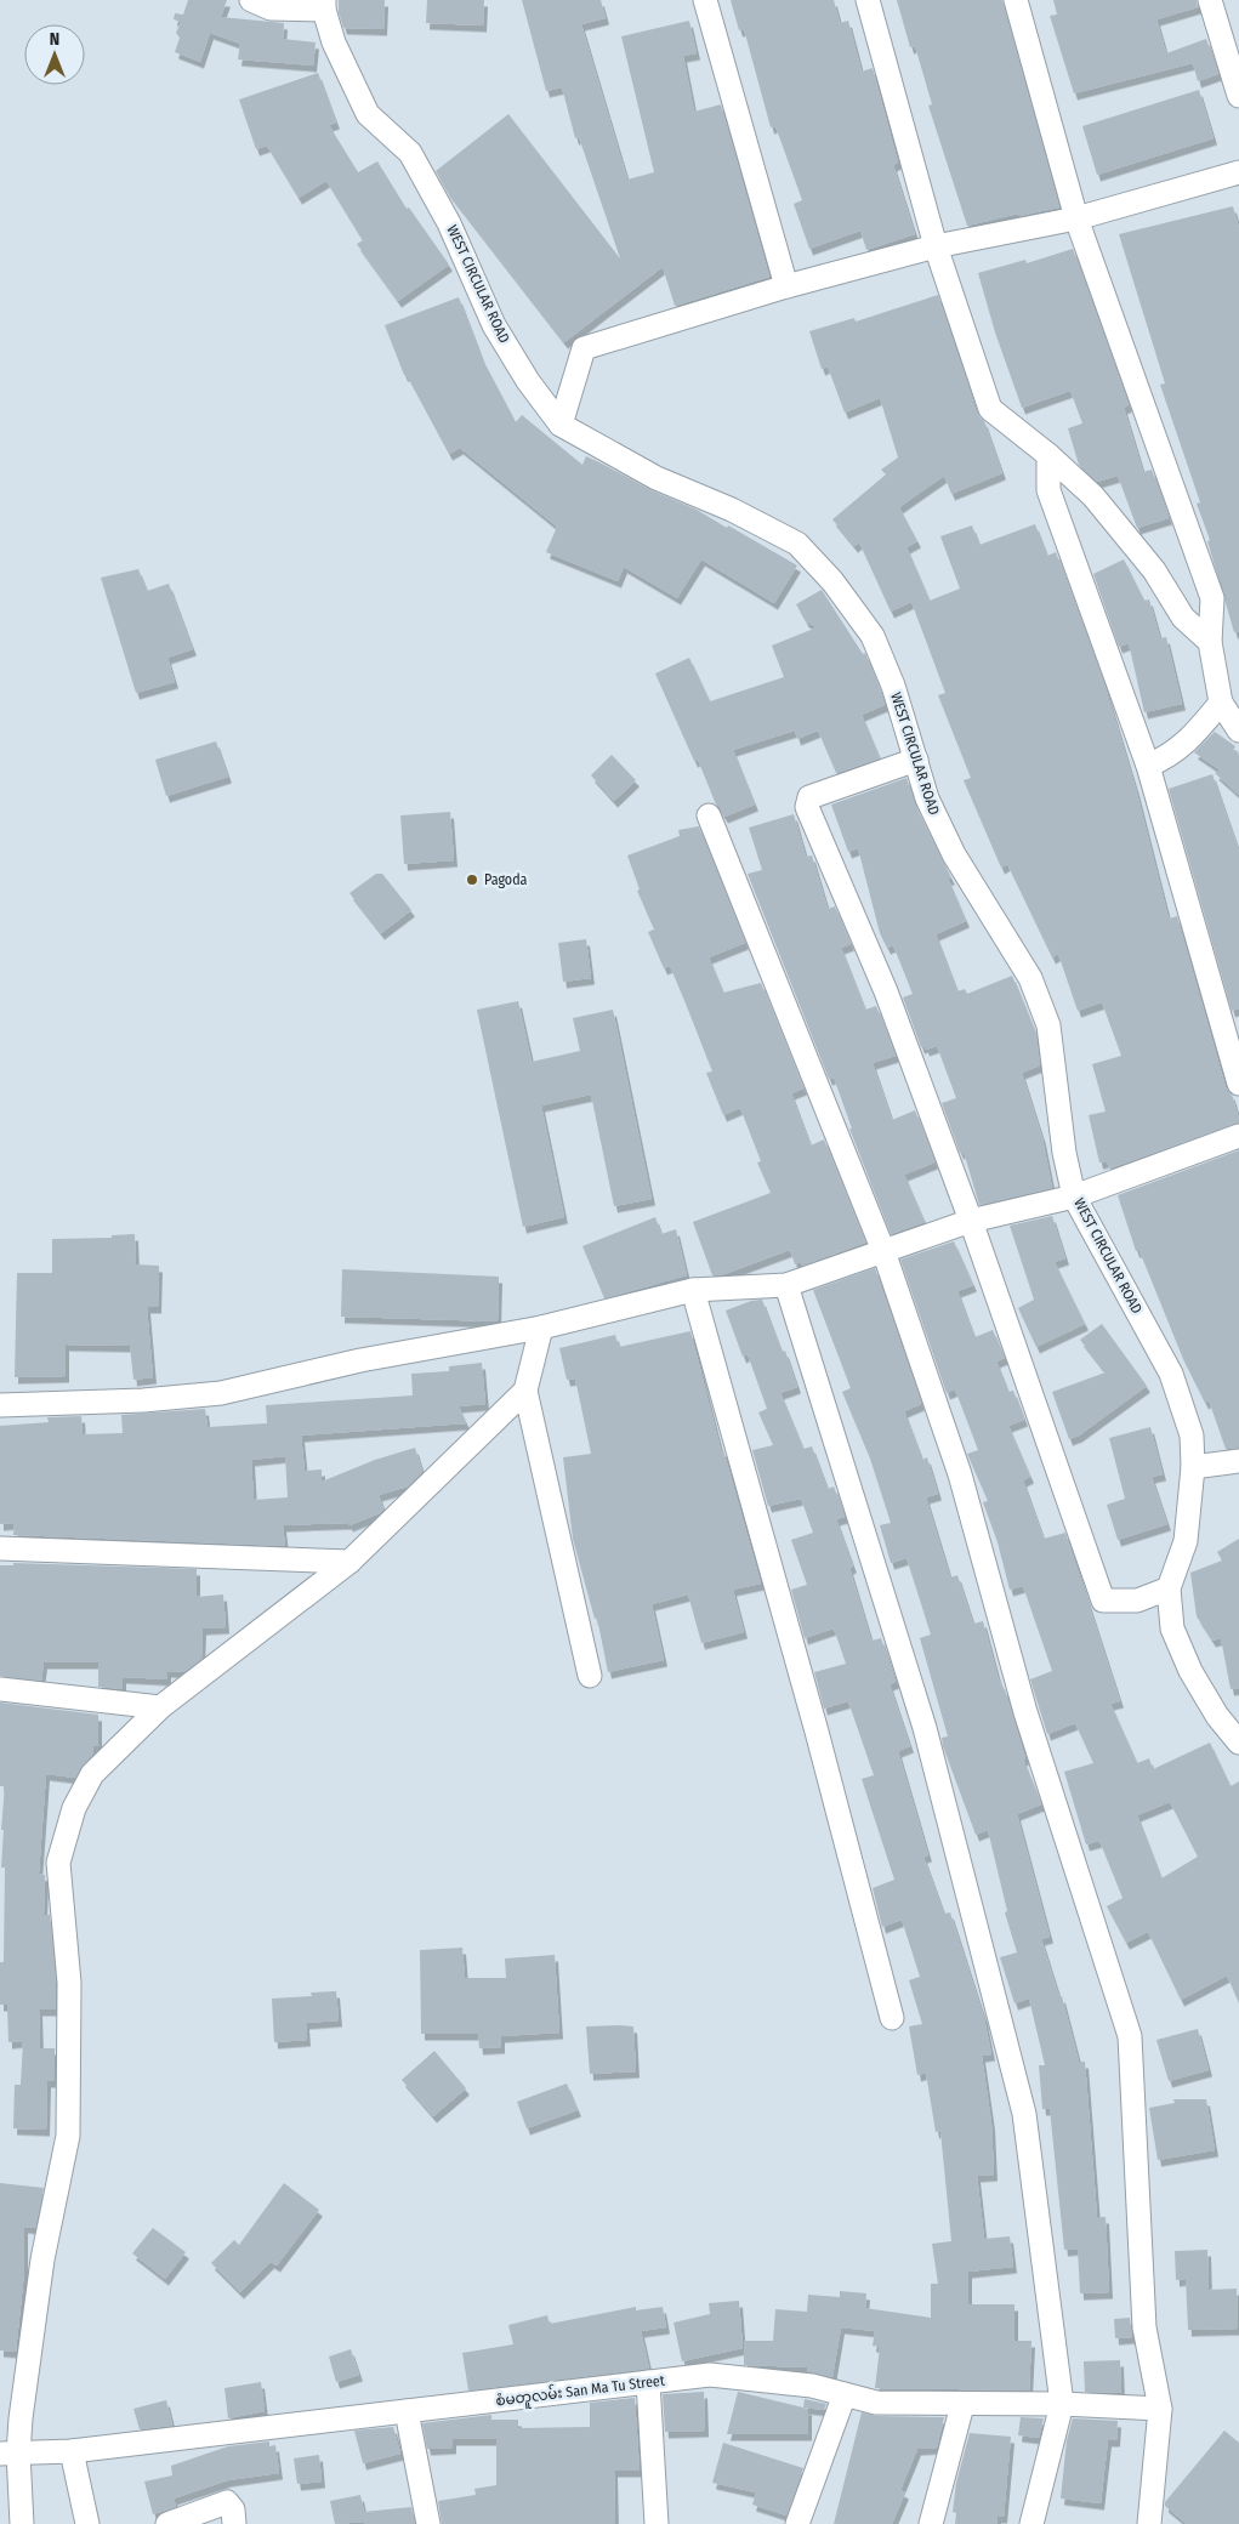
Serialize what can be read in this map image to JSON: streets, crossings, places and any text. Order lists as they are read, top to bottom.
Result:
{
  "streets": {
    "street": ["WEST CIRCULAR ROAD", "စံမတူလမ်း San Ma Tu Street"]
  },
  "places": ["Pagoda"],
  "north": "top"
}
